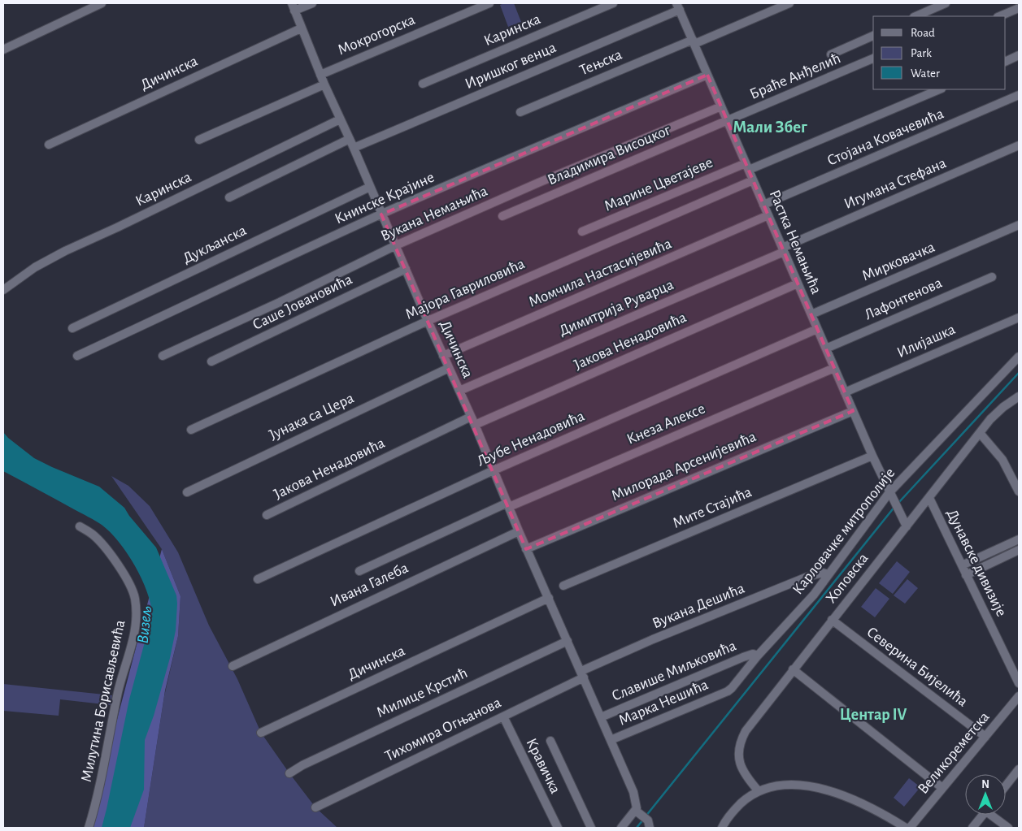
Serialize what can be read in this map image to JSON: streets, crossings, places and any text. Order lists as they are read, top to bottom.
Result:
{
  "streets": {
    "street": [
      "Каринска",
      "Мокрогорска",
      "Тењска",
      "Иришког венца",
      "Дичинска",
      "Браће Анђелић",
      "Стојана Ковачевића",
      "Владимира Висоцког",
      "Игумана Стефана",
      "Марине Цветајеве",
      "Книнске Крајине",
      "Вукана Немањића",
      "Растка Немањића",
      "Дукљанска",
      "Мирковачка",
      "Момчила Настасијевића",
      "Мајора Гавриловића",
      "Лафонтенова",
      "Саше Јовановића",
      "Димитрија Руварца",
      "Јакова Ненадовића",
      "Илијашка",
      "Јунака са Цера",
      "Кнеза Алексе",
      "Љубе Ненадовића",
      "Милорада Арсенијевића",
      "Мите Стајића",
      "Карловачке митрополије",
      "Дунавске дивизије",
      "Хоповска",
      "Ивана Галеба",
      "Вукана Дешића",
      "Северина Бијелића",
      "Славише Миљковића",
      "Милице Крстић",
      "Милутина Борисављевића",
      "Марка Нешића",
      "Тихомира Огњанова",
      "Великореметска",
      "Кравичка"
    ]
  },
  "crossings": [
    ["Каринска", "Дичинска"],
    ["Мокрогорска", "Дичинска"],
    ["Тењска", "Растка Немањића"],
    ["Иришког венца", "Дичинска"],
    ["Иришког венца", "Растка Немањића"],
    ["Дичинска", "Книнске Крајине"],
    ["Дичинска", "Вукана Немањића"],
    ["Дичинска", "Дукљанска"],
    ["Дичинска", "Момчила Настасијевића"],
    ["Дичинска", "Мајора Гавриловића"],
    ["Дичинска", "Саше Јовановића"],
    ["Дичинска", "Димитрија Руварца"],
    ["Дичинска", "Јакова Ненадовића"],
    ["Дичинска", "Јунака са Цера"],
    ["Дичинска", "Кнеза Алексе"],
    ["Дичинска", "Љубе Ненадовића"],
    ["Дичинска", "Милорада Арсенијевића"],
    ["Дичинска", "Ивана Галеба"],
    ["Дичинска", "Вукана Дешића"],
    ["Дичинска", "Славише Миљковића"],
    ["Дичинска", "Милице Крстић"],
    ["Дичинска", "Марка Нешића"],
    ["Дичинска", "Тихомира Огњанова"],
    ["Браће Анђелић", "Владимира Висоцког"],
    ["Браће Анђелић", "Растка Немањића"],
    ["Стојана Ковачевића", "Растка Немањића"],
    ["Владимира Висоцког", "Растка Немањића"],
    ["Игумана Стефана", "Растка Немањића"],
    ["Игумана Стефана", "Димитрија Руварца"],
    ["Марине Цветајеве", "Растка Немањића"],
    ["Книнске Крајине", "Растка Немањића"],
    ["Вукана Немањића", "Растка Немањића"],
    ["Растка Немањића", "Мирковачка"],
    ["Растка Немањића", "Момчила Настасијевића"],
    ["Растка Немањића", "Мајора Гавриловића"],
    ["Растка Немањића", "Лафонтенова"],
    ["Растка Немањића", "Димитрија Руварца"],
    ["Растка Немањића", "Јакова Ненадовића"],
    ["Растка Немањића", "Илијашка"],
    ["Растка Немањића", "Кнеза Алексе"],
    ["Растка Немањића", "Љубе Ненадовића"],
    ["Растка Немањића", "Милорада Арсенијевића"],
    ["Растка Немањића", "Мите Стајића"],
    ["Растка Немањића", "Карловачке митрополије"],
    ["Растка Немањића", "Хоповска"],
    ["Карловачке митрополије", "Вукана Дешића"],
    ["Карловачке митрополије", "Славише Миљковића"],
    ["Карловачке митрополије", "Марка Нешића"],
    ["Дунавске дивизије", "Хоповска"],
    ["Хоповска", "Северина Бијелића"],
    ["Вукана Дешића", "Тихомира Огњанова"],
    ["Северина Бијелића", "Великореметска"],
    ["Тихомира Огњанова", "Кравичка"]
  ],
  "districts": ["Мали Збег", "Центар IV"],
  "water": ["Визељ"],
  "legend": ["Road", "Park", "Water"],
  "north": "top"
}
